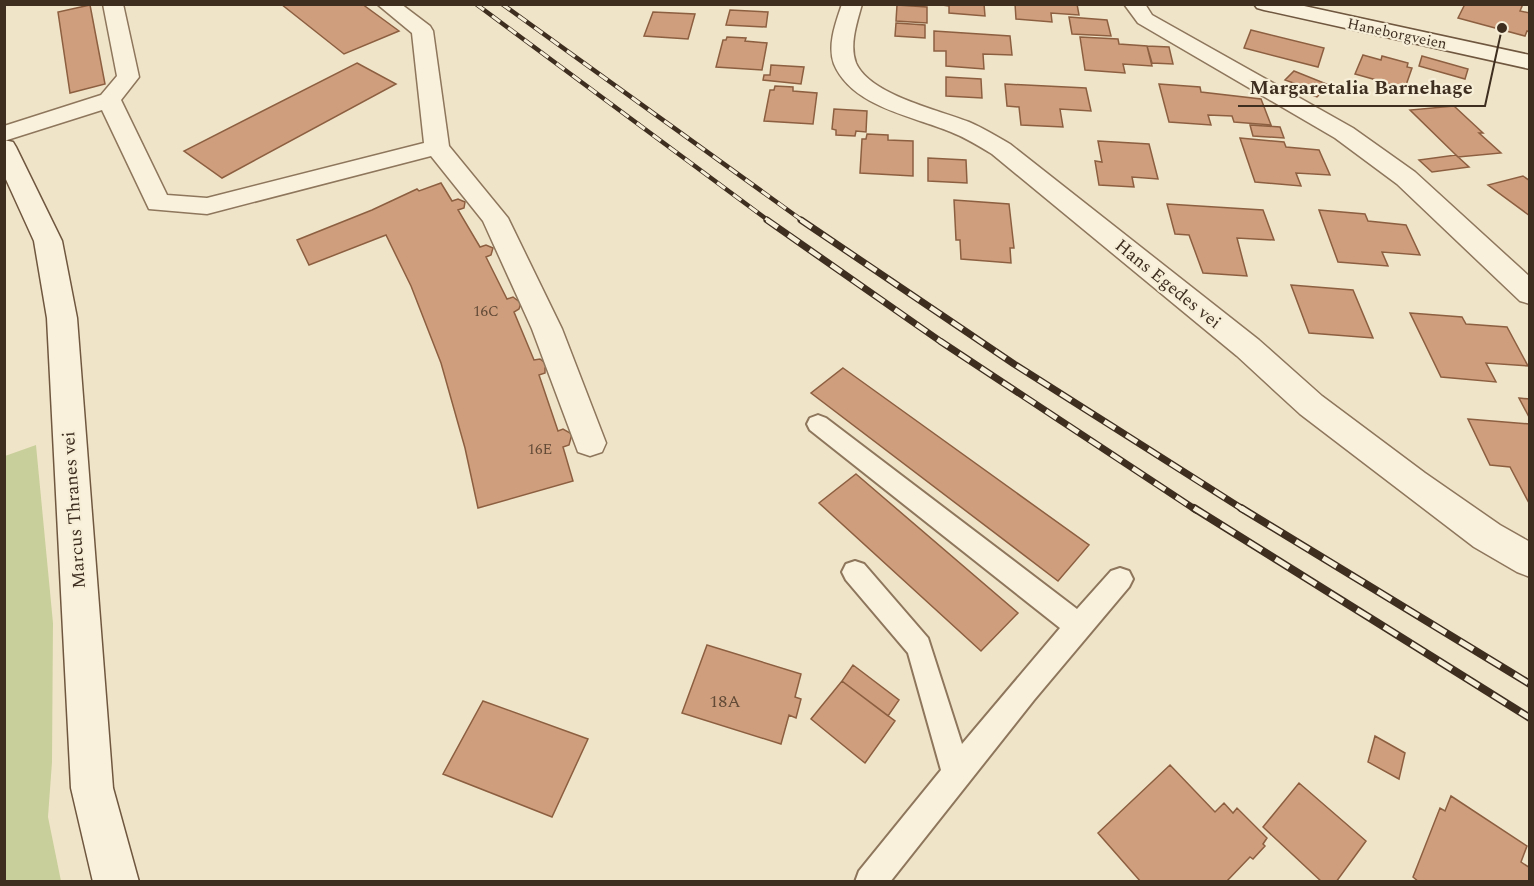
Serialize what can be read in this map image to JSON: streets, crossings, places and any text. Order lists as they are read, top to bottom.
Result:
{
  "streets": {
    "street": ["Haneborgveien", "Hans Egedes vei", "Marcus Thranes vei"]
  },
  "places": ["Margaretalia Barnehage"],
  "house_numbers": ["16C", "16E", "18A"]
}
